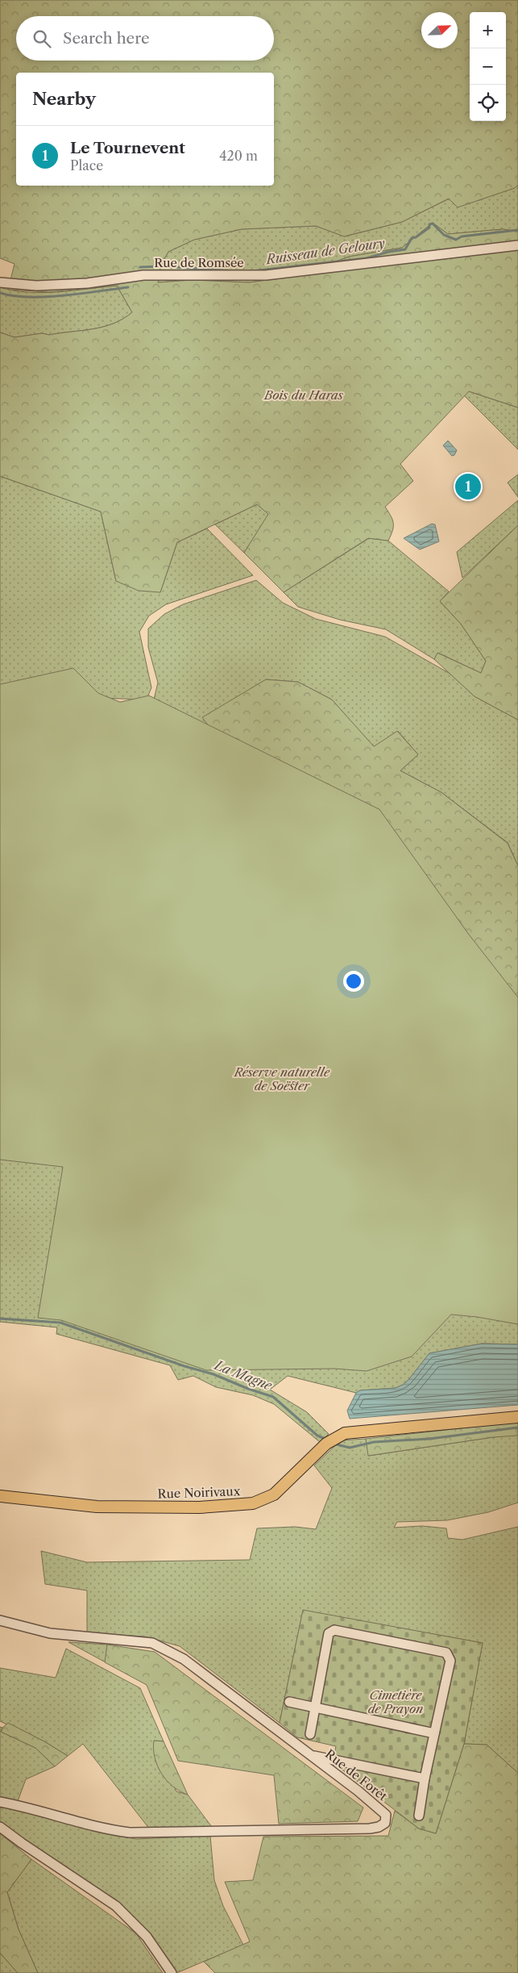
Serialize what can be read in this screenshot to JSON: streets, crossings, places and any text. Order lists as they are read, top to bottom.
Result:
{
  "streets": {
    "main road": ["Rue Noirivaux"],
    "street": ["Rue de Romsée", "Rue de Forêt"]
  },
  "water": ["Ruisseau de Geloury", "La Magne"],
  "parks": ["Bois du Haras", "Réserve naturelle de Soëster", "Cimetière de Prayon"],
  "north": "top right",
  "page": {
    "map_buttons": ["+", "−"],
    "search": "Search here",
    "heading": "Nearby",
    "list": [
      {
        "mark": "1",
        "name": "Le Tournevent",
        "note": "Place",
        "value": "420 m"
      }
    ],
    "pins": "1"
  }
}
